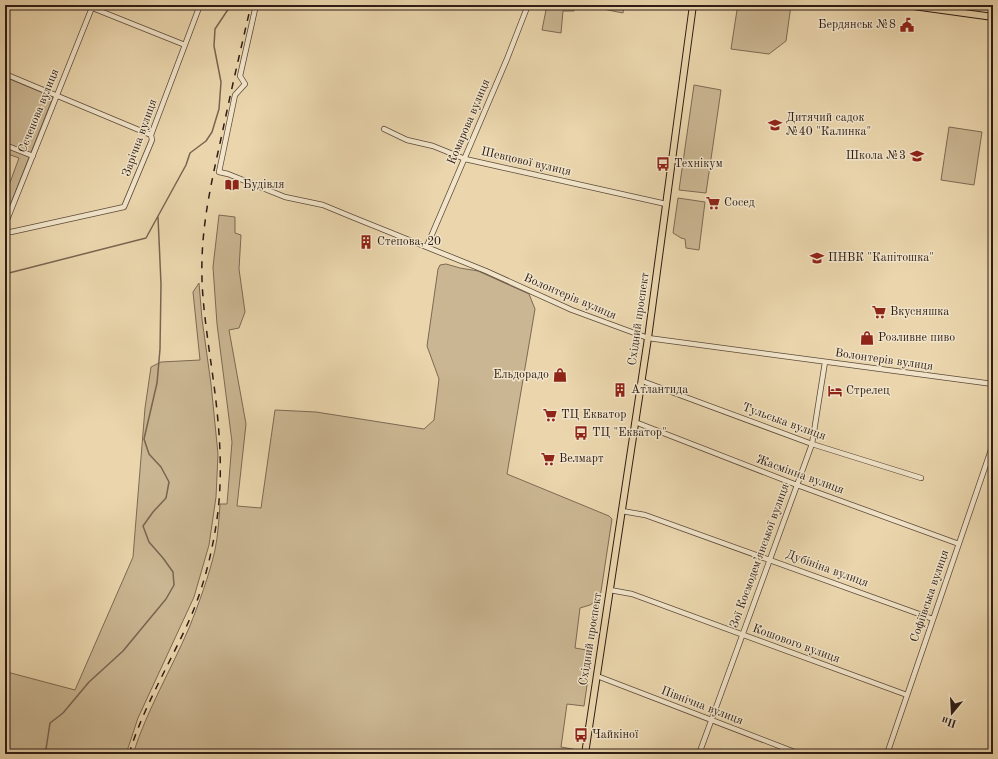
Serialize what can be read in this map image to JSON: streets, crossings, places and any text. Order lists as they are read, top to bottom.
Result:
{
  "streets": {
    "main road": ["Східний проспект"],
    "street": [
      "Сєченова вулиця",
      "Комарова вулиця",
      "Зарічна вулиця",
      "Шевцової вулиця",
      "Волонтерів вулиця",
      "Тульська вулиця",
      "Жасмінна вулиця",
      "Зої Космодем’янської вулиця",
      "Дубініна вулиця",
      "Софіївська вулиця",
      "Кошового вулиця",
      "Північна вулиця"
    ]
  },
  "crossings": [
    ["Комарова вулиця", "Шевцової вулиця"],
    ["Комарова вулиця", "Волонтерів вулиця"],
    ["Шевцової вулиця", "Східний проспект"],
    ["Волонтерів вулиця", "Східний проспект"],
    ["Волонтерів вулиця", "Зої Космодем’янської вулиця"],
    ["Східний проспект", "Тульська вулиця"],
    ["Східний проспект", "Жасмінна вулиця"],
    ["Східний проспект", "Дубініна вулиця"],
    ["Східний проспект", "Кошового вулиця"],
    ["Східний проспект", "Північна вулиця"],
    ["Тульська вулиця", "Зої Космодем’янської вулиця"],
    ["Жасмінна вулиця", "Зої Космодем’янської вулиця"],
    ["Жасмінна вулиця", "Софіївська вулиця"],
    ["Зої Космодем’янської вулиця", "Дубініна вулиця"],
    ["Зої Космодем’янської вулиця", "Кошового вулиця"],
    ["Зої Космодем’янської вулиця", "Північна вулиця"],
    ["Дубініна вулиця", "Софіївська вулиця"],
    ["Софіївська вулиця", "Кошового вулиця"]
  ],
  "places": {
    "public building": ["Бердянськ №8"],
    "school or university": ["Дитячий садок №40 \"Калинка\"", "Школа №3", "ПНВК \"Капітошка\""],
    "bus stop": ["Технікум", "ТЦ \"Екватор\"", "Чайкіної"],
    "library": ["Будівля"],
    "supermarket": [
      "Сосед",
      "Вкусняшка",
      "ТЦ Екватор",
      "Велмарт"
    ],
    "building": ["Степова, 20", "Атлантида"],
    "shop": ["Розливне пиво", "Ельдорадо"],
    "hotel": ["Стрелец"]
  },
  "north": "bottom"
}
